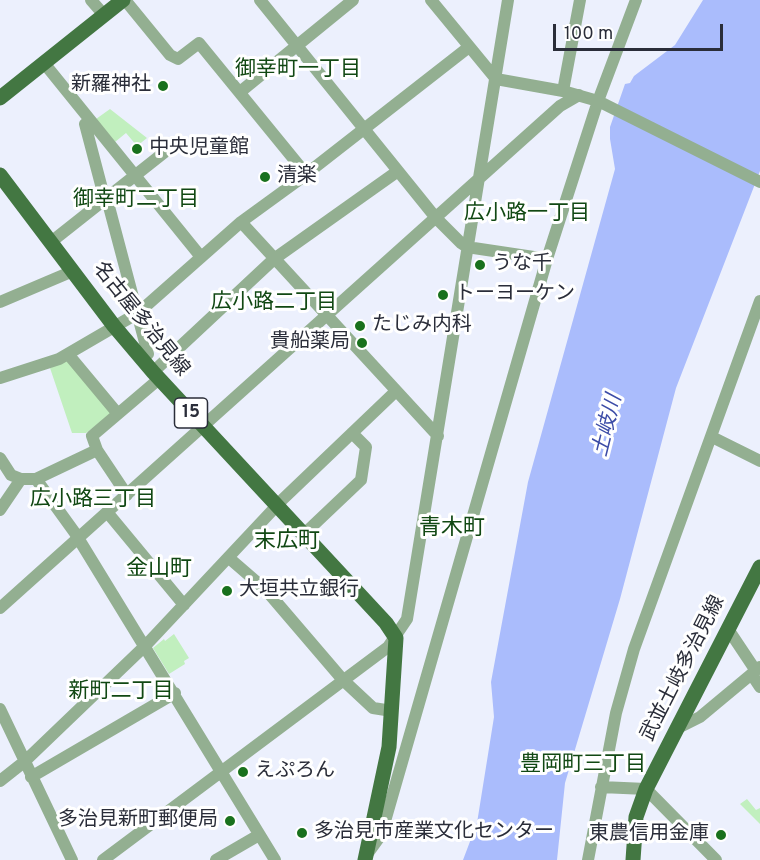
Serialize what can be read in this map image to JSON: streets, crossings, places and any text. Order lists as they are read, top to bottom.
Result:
{
  "streets": {
    "main road": ["名古屋多治見線", "15", "武並土岐多治見線"]
  },
  "districts": [
    "御幸町一丁目",
    "御幸町二丁目",
    "広小路一丁目",
    "広小路二丁目",
    "広小路三丁目",
    "青木町",
    "末広町",
    "金山町",
    "新町二丁目",
    "豊岡町三丁目"
  ],
  "water": ["土岐川"],
  "places": [
    "新羅神社",
    "中央児童館",
    "清楽",
    "うな千",
    "トーヨーケン",
    "たじみ内科",
    "貴船薬局",
    "大垣共立銀行",
    "えぷろん",
    "多治見新町郵便局",
    "多治見市産業文化センター",
    "東農信用金庫"
  ],
  "scale_bar": "100 m"
}
